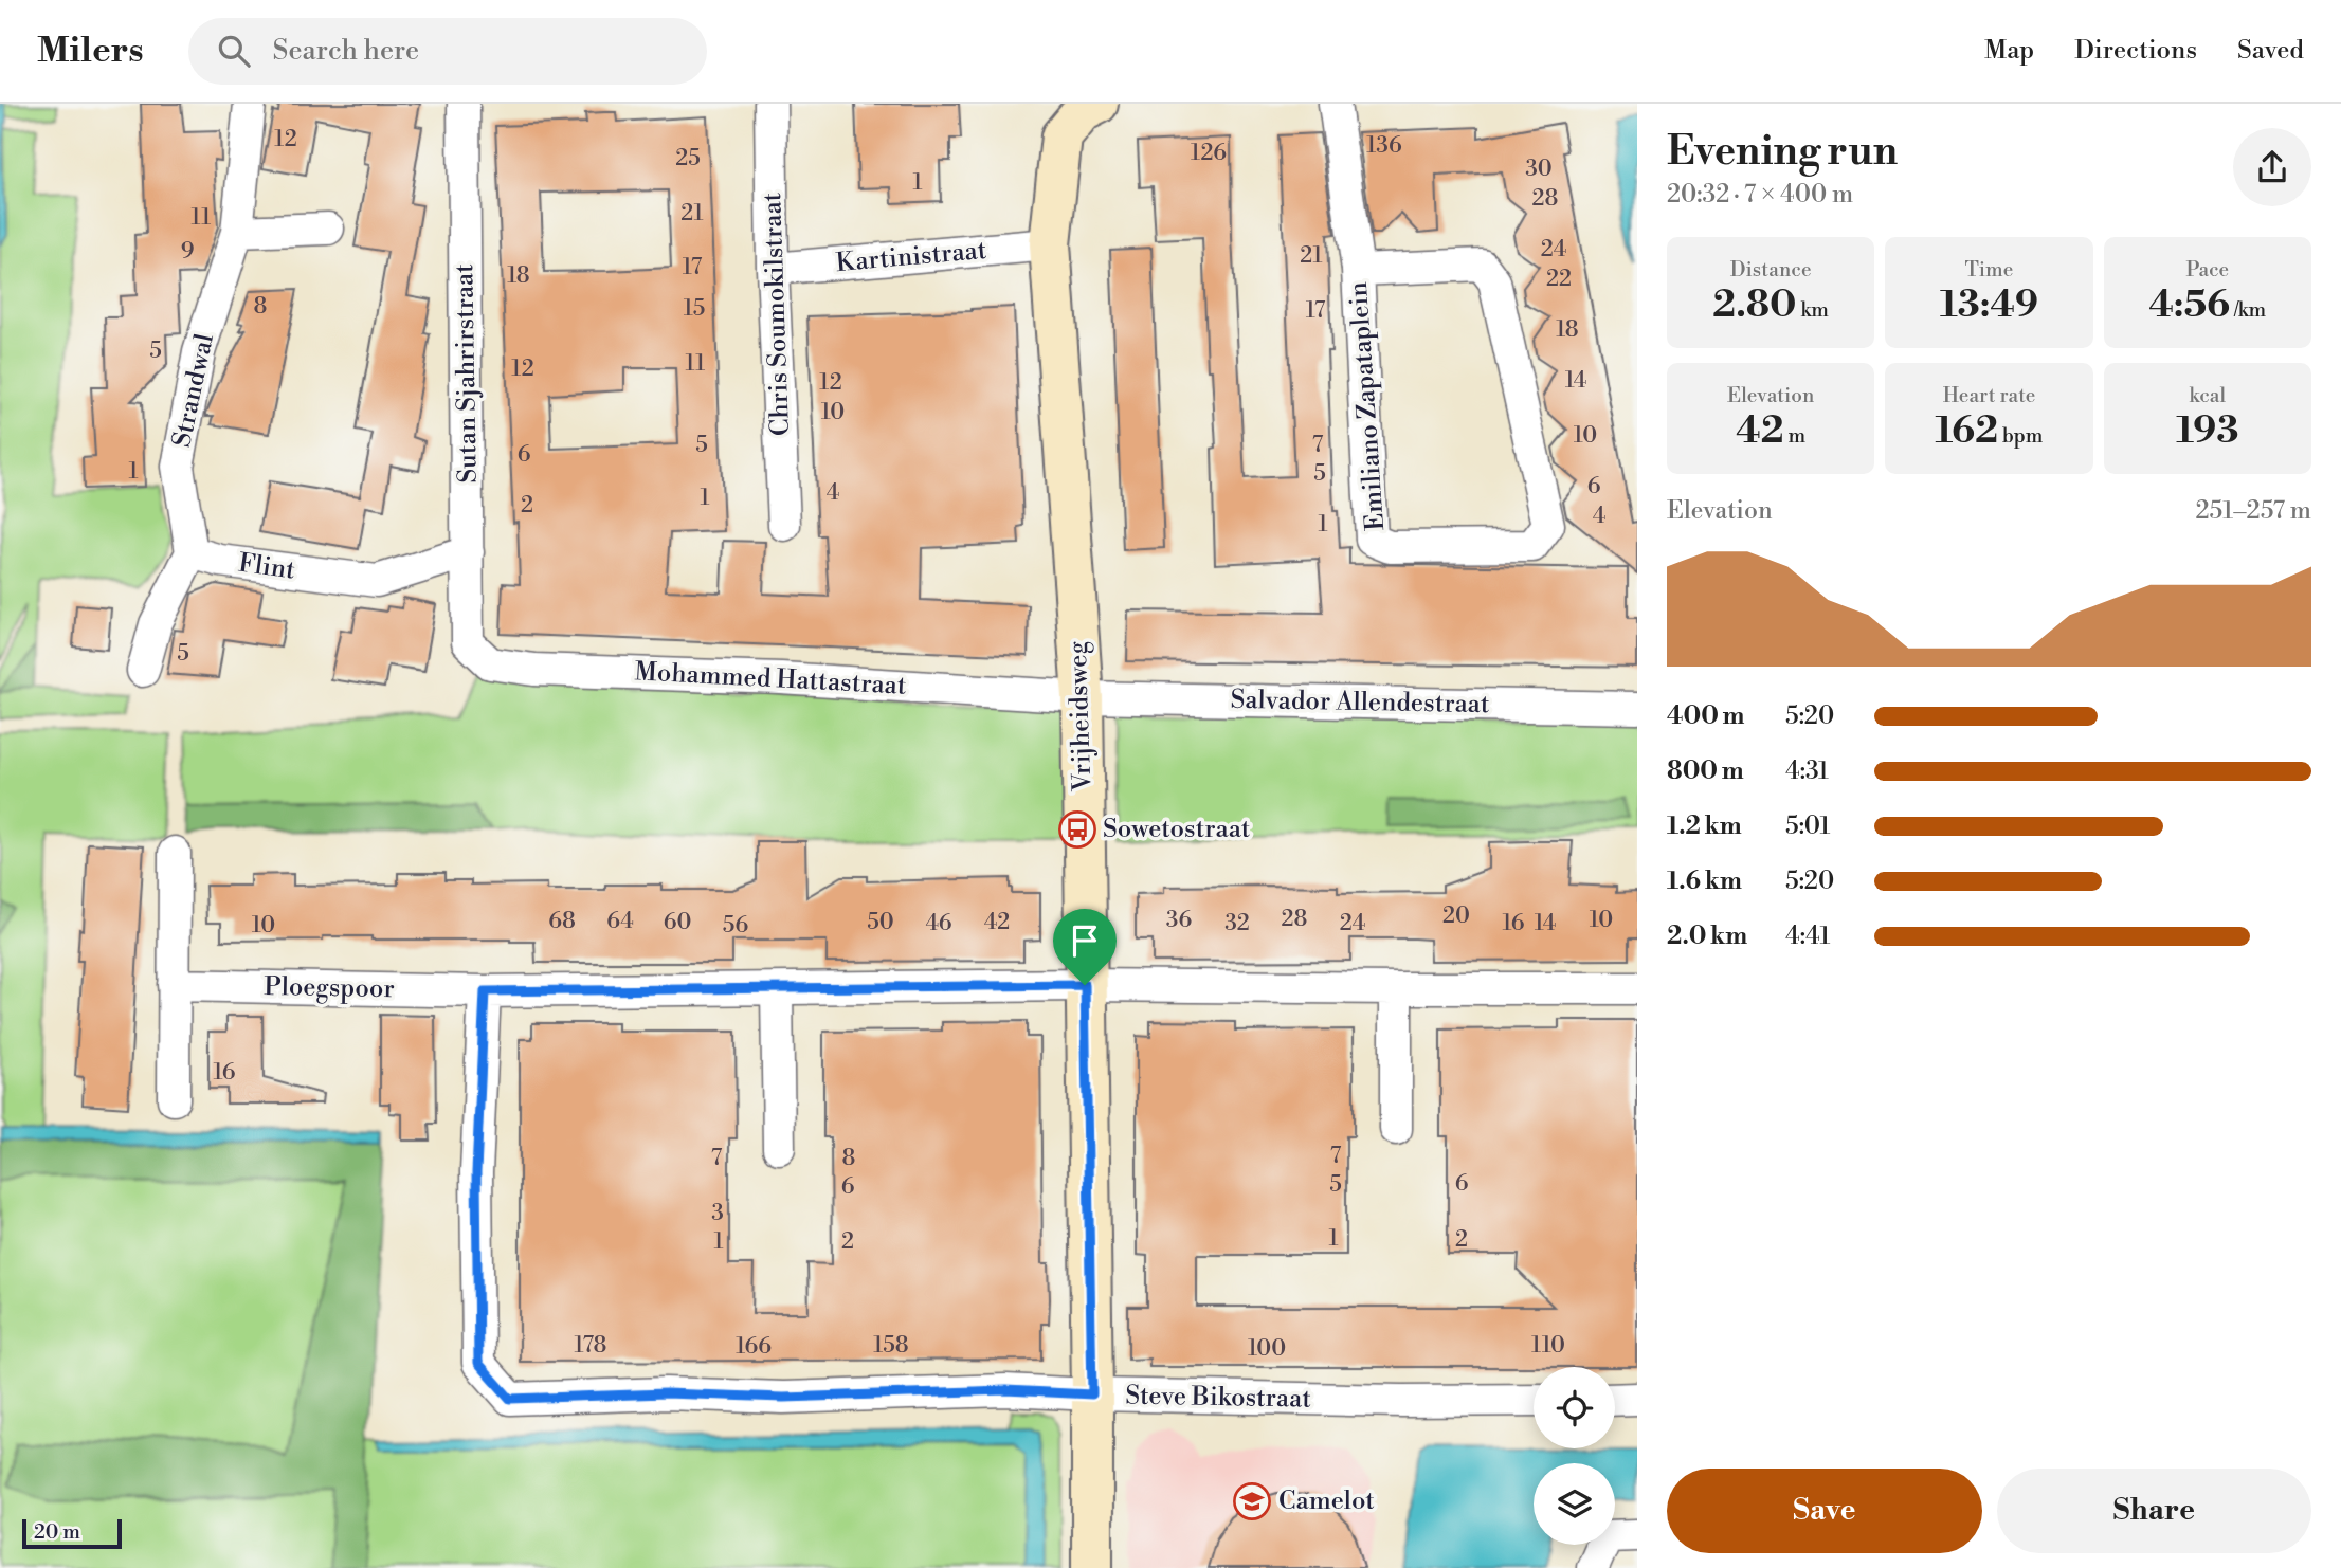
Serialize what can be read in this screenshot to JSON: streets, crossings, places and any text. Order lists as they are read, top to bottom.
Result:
{
  "streets": {
    "street": [
      "Kartinistraat",
      "Chris Soumokilstraat",
      "Sutan Sjahrirstraat",
      "Strandwal",
      "Emiliano Zapataplein",
      "Flint",
      "Mohammed Hattastraat",
      "Salvador Allendestraat",
      "Vrijheidsweg",
      "Ploegspoor",
      "Steve Bikostraat"
    ]
  },
  "crossings": [
    ["Kartinistraat", "Chris Soumokilstraat"],
    ["Kartinistraat", "Vrijheidsweg"],
    ["Sutan Sjahrirstraat", "Flint"],
    ["Sutan Sjahrirstraat", "Mohammed Hattastraat"],
    ["Strandwal", "Flint"],
    ["Mohammed Hattastraat", "Salvador Allendestraat"],
    ["Mohammed Hattastraat", "Vrijheidsweg"],
    ["Salvador Allendestraat", "Vrijheidsweg"],
    ["Vrijheidsweg", "Steve Bikostraat"],
    ["Ploegspoor", "Steve Bikostraat"]
  ],
  "places": {
    "bus stop": ["Sowetostraat"],
    "school or university": ["Camelot"]
  },
  "house_numbers": [
    "12",
    "136",
    "126",
    "25",
    "30",
    "1",
    "28",
    "21",
    "11",
    "24",
    "9",
    "21",
    "17",
    "18",
    "22",
    "8",
    "15",
    "17",
    "18",
    "5",
    "11",
    "12",
    "14",
    "12",
    "10",
    "10",
    "5",
    "7",
    "6",
    "1",
    "5",
    "6",
    "4",
    "1",
    "2",
    "4",
    "1",
    "5",
    "20",
    "28",
    "36",
    "10",
    "68",
    "64",
    "60",
    "50",
    "42",
    "46",
    "32",
    "24",
    "16",
    "14",
    "10",
    "56",
    "16",
    "7",
    "7",
    "8",
    "6",
    "5",
    "6",
    "3",
    "1",
    "2",
    "1",
    "2",
    "178",
    "158",
    "110",
    "166",
    "100"
  ],
  "scale_bar": "20 m",
  "page": {
    "header": "Milers",
    "search": "Search here",
    "nav": ["Map", "Directions", "Saved"],
    "heading": ["Evening run", "20:32 · 7 × 400 m"],
    "stats": [
      ["Distance", "2.80 km"],
      ["Time", "13:49"],
      ["Pace", "4:56 /km"],
      ["Elevation", "42 m"],
      ["Heart rate", "162 bpm"],
      ["kcal", "193"]
    ],
    "chart": ["Elevation", "251–257 m"],
    "list": [
      {
        "name": "400 m",
        "note": "5:20"
      },
      {
        "name": "800 m",
        "note": "4:31"
      },
      {
        "name": "1.2 km",
        "note": "5:01"
      },
      {
        "name": "1.6 km",
        "note": "5:20"
      },
      {
        "name": "2.0 km",
        "note": "4:41"
      }
    ],
    "buttons": ["Save", "Share"],
    "scale": "20 m"
  }
}
